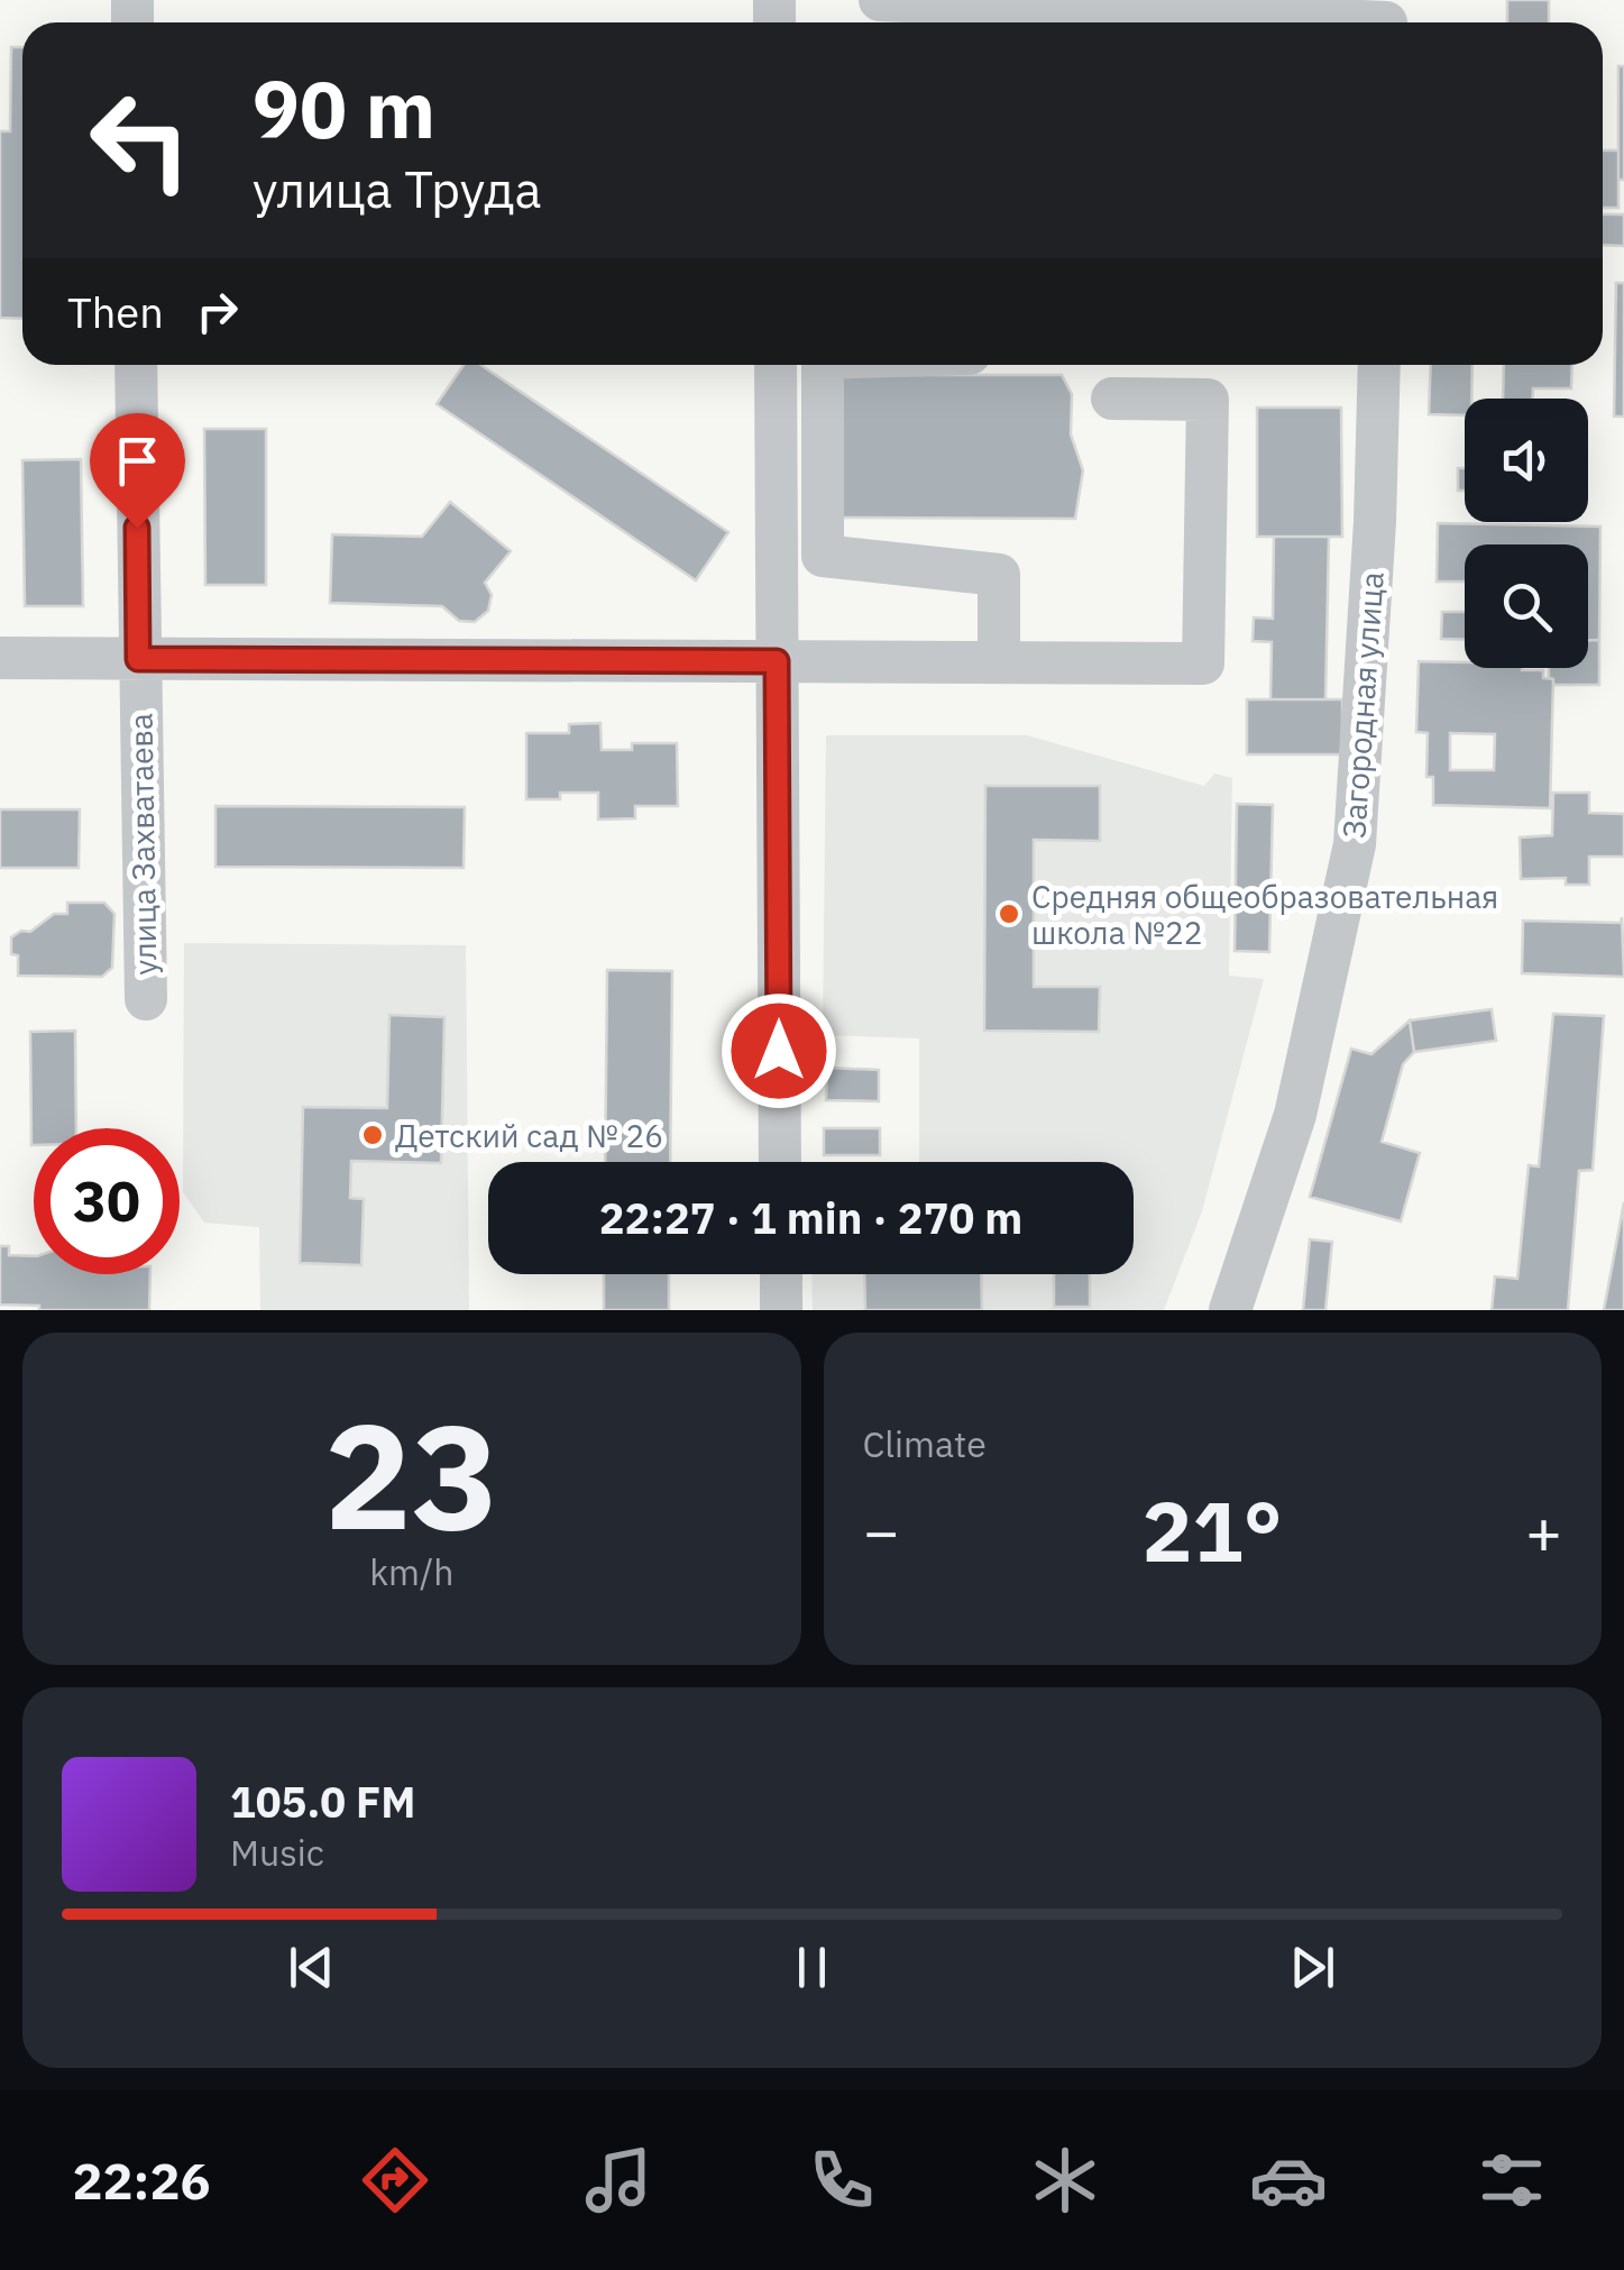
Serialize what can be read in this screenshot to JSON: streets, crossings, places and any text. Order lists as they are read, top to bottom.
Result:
{
  "streets": {
    "street": ["Загородная улица", "улица Захватаева"]
  },
  "places": ["Средняя общеобразовательная школа №22", "Детский сад № 26"],
  "page": {
    "turn": ["90 m", "улица Труда"],
    "then": "Then",
    "limit": "30",
    "trip": "22:27 · 1 min · 270 m",
    "tile": [
      ["23", "km/h"],
      "Climate"
    ],
    "heat": ["−", "21°", "+"],
    "song": ["105.0 FM", "Music"],
    "tabs": "22:26"
  }
}
